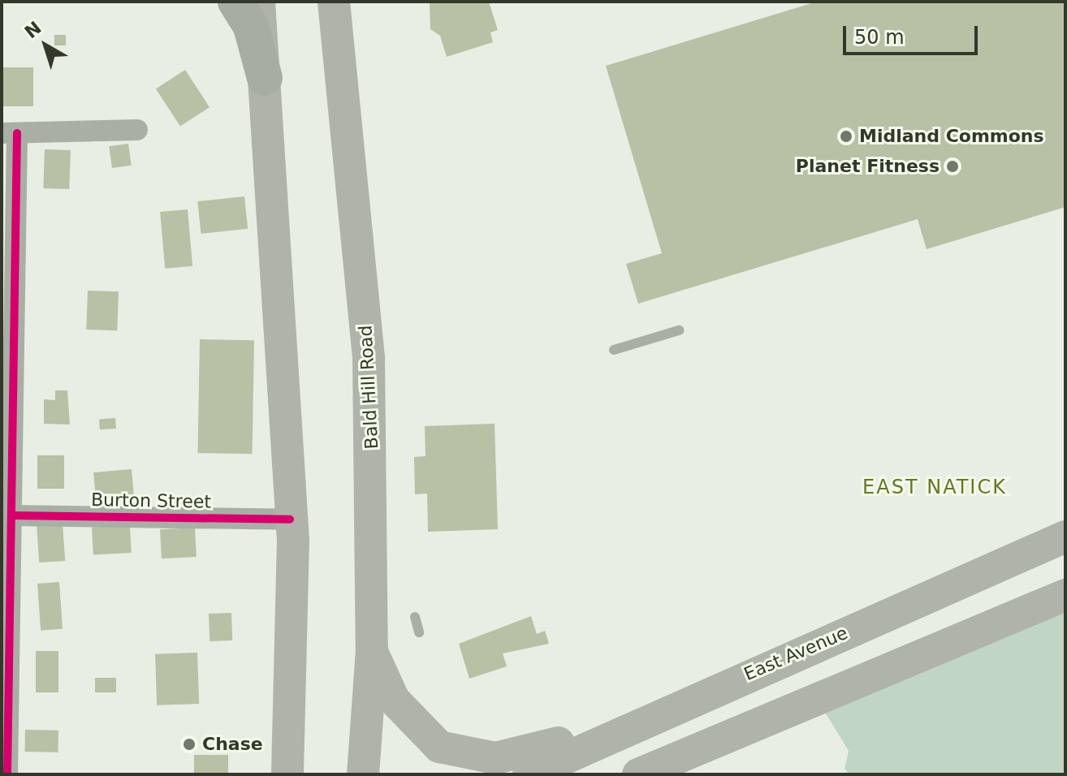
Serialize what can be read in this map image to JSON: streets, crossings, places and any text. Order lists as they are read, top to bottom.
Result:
{
  "streets": {
    "main road": ["Bald Hill Road", "East Avenue"],
    "street": ["Burton Street"]
  },
  "districts": ["EAST NATICK"],
  "places": ["Midland Commons", "Planet Fitness", "Chase"],
  "scale_bar": "50 m",
  "north": "top left"
}
